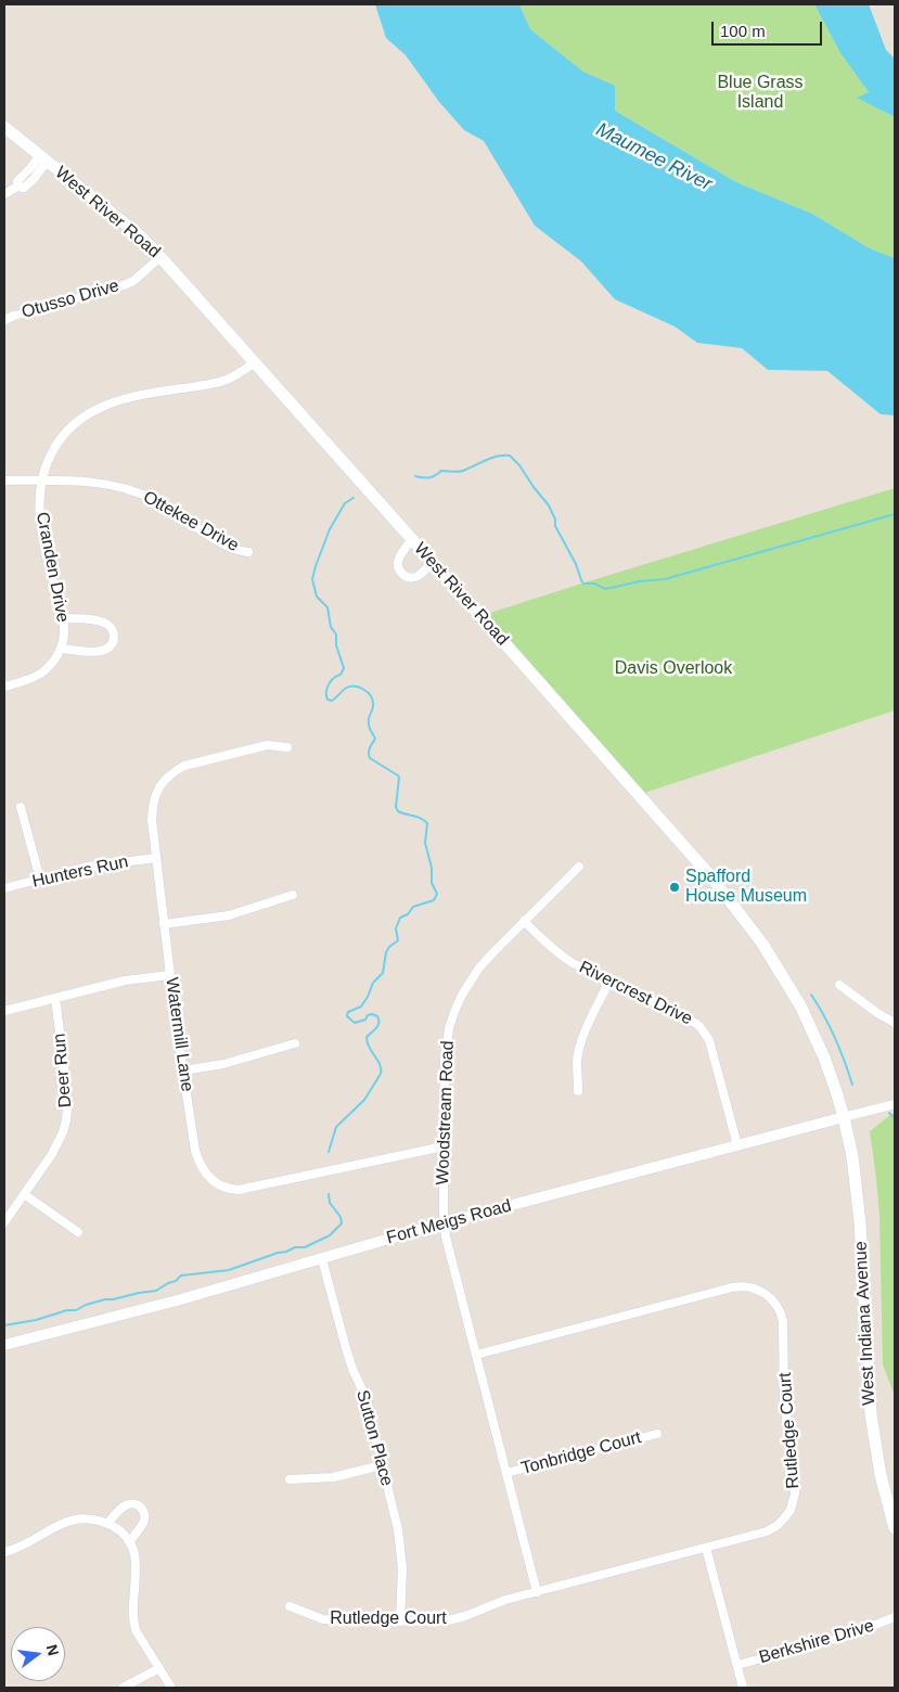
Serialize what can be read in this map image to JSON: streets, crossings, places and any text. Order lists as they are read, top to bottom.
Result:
{
  "streets": {
    "main road": ["West River Road", "West Indiana Avenue"],
    "street": [
      "Otusso Drive",
      "Ottekee Drive",
      "Cranden Drive",
      "Hunters Run",
      "Rivercrest Drive",
      "Watermill Lane",
      "Deer Run",
      "Woodstream Road",
      "Fort Meigs Road",
      "Rutledge Court",
      "Sutton Place",
      "Tonbridge Court",
      "Berkshire Drive"
    ]
  },
  "crossings": [
    ["West River Road", "Otusso Drive"],
    ["West River Road", "Cranden Drive"],
    ["West River Road", "Fort Meigs Road"],
    ["West River Road", "West Indiana Avenue"],
    ["Ottekee Drive", "Cranden Drive"],
    ["Hunters Run", "Watermill Lane"],
    ["Rivercrest Drive", "Woodstream Road"],
    ["Rivercrest Drive", "Fort Meigs Road"],
    ["Watermill Lane", "Woodstream Road"],
    ["Woodstream Road", "Fort Meigs Road"],
    ["Woodstream Road", "Rutledge Court"],
    ["Woodstream Road", "Tonbridge Court"],
    ["Fort Meigs Road", "West Indiana Avenue"],
    ["Fort Meigs Road", "Sutton Place"],
    ["Rutledge Court", "Sutton Place"]
  ],
  "water": ["Maumee River"],
  "parks": ["Blue Grass Island", "Davis Overlook"],
  "places": ["Spafford House Museum"],
  "scale_bar": "100 m",
  "north": "right"
}
